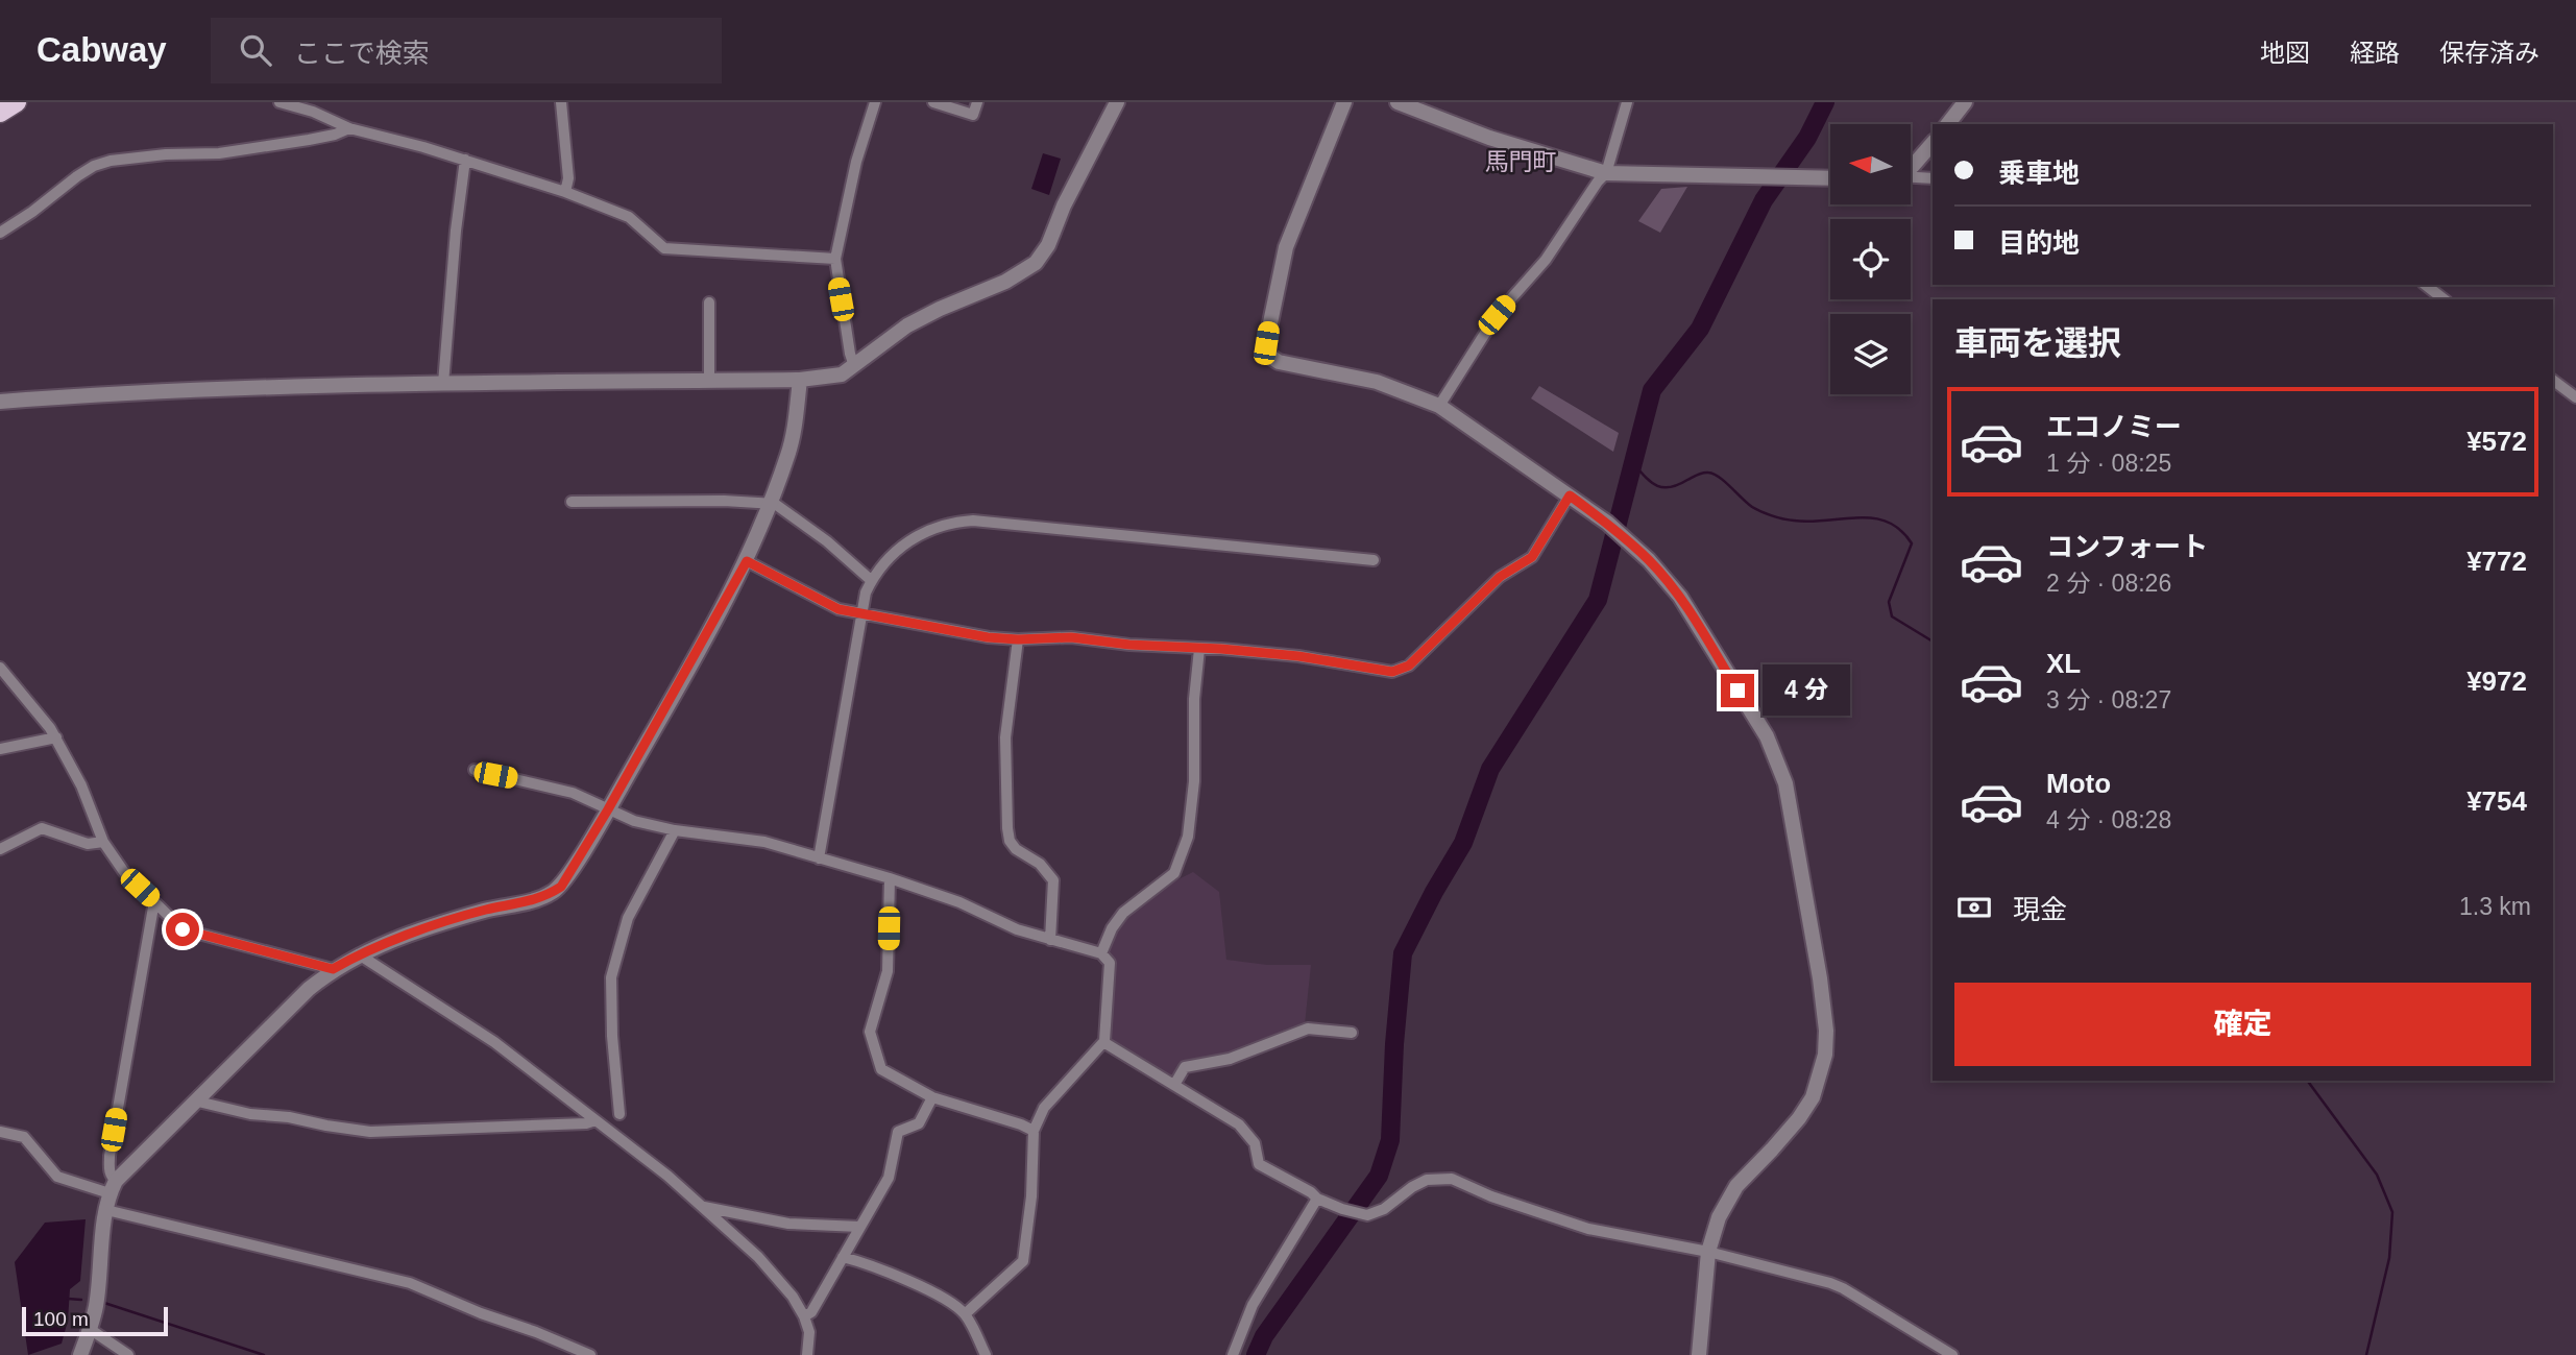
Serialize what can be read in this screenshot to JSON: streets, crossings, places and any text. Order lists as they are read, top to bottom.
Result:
{
  "districts": ["馬門町"],
  "scale_bar": "100 m",
  "north": "left",
  "page": {
    "header": "Cabway",
    "search": "ここで検索",
    "nav": ["地図", "経路", "保存済み"],
    "banner": ["乗車地", "目的地"],
    "heading": "車両を選択",
    "list": [
      {
        "name": "エコノミー",
        "note": "1 分 · 08:25",
        "value": "¥572"
      },
      {
        "name": "コンフォート",
        "note": "2 分 · 08:26",
        "value": "¥772"
      },
      {
        "name": "XL",
        "note": "3 分 · 08:27",
        "value": "¥972"
      },
      {
        "name": "Moto",
        "note": "4 分 · 08:28",
        "value": "¥754"
      }
    ],
    "bubble": "4 分",
    "pay": ["現金", "1.3 km"],
    "buttons": "確定",
    "scale": "100 m"
  }
}
